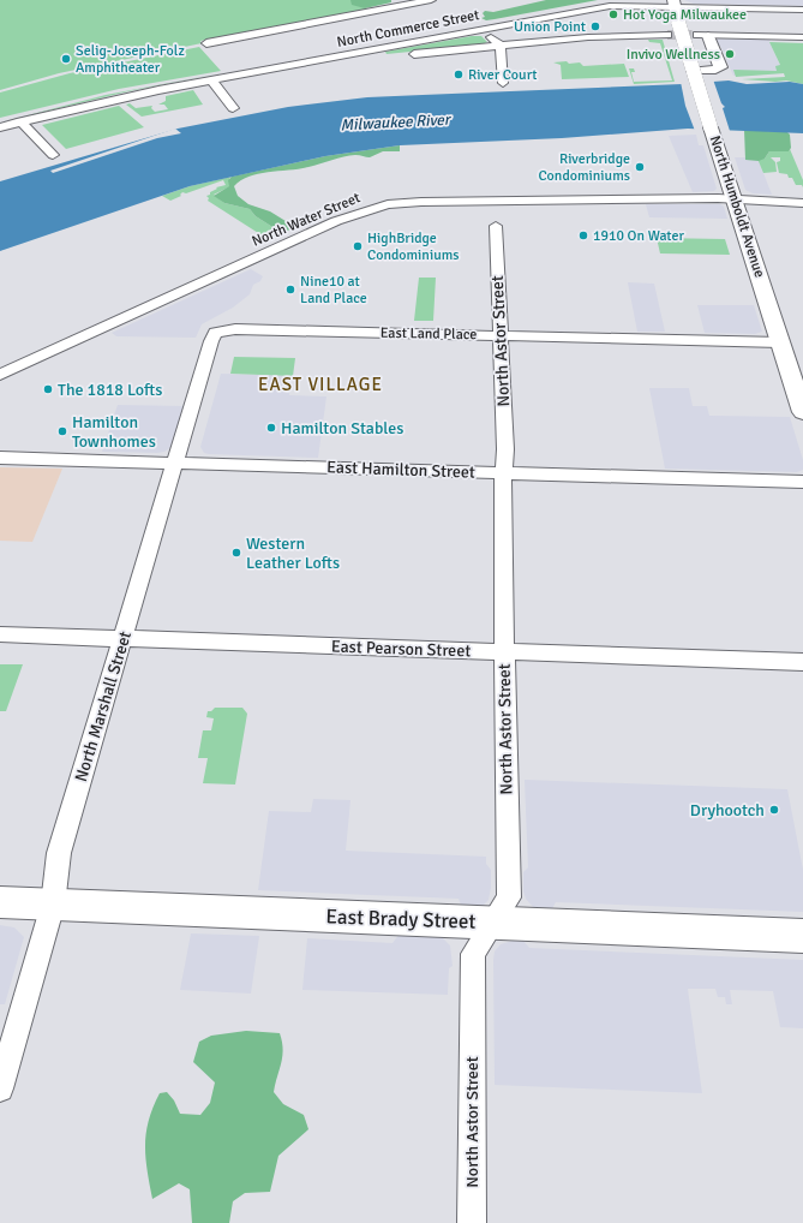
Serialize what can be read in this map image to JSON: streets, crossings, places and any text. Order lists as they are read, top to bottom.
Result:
{
  "streets": {
    "main road": ["East Brady Street"],
    "street": [
      "North Commerce Street",
      "North Humboldt Avenue",
      "North Water Street",
      "East Land Place",
      "North Astor Street",
      "East Hamilton Street",
      "East Pearson Street",
      "North Marshall Street"
    ]
  },
  "crossings": [
    ["North Commerce Street", "North Humboldt Avenue"],
    ["North Humboldt Avenue", "North Water Street"],
    ["North Humboldt Avenue", "East Land Place"],
    ["East Land Place", "North Astor Street"],
    ["East Land Place", "North Marshall Street"],
    ["North Astor Street", "East Hamilton Street"],
    ["North Astor Street", "East Pearson Street"],
    ["North Astor Street", "East Brady Street"],
    ["East Hamilton Street", "North Marshall Street"],
    ["East Pearson Street", "North Marshall Street"],
    ["North Marshall Street", "East Brady Street"]
  ],
  "districts": ["EAST VILLAGE"],
  "water": ["Milwaukee River"],
  "places": [
    "Hot Yoga Milwaukee",
    "Union Point",
    "Invivo Wellness",
    "Selig-Joseph-Folz Amphitheater",
    "River Court",
    "Riverbridge Condominiums",
    "1910 On Water",
    "HighBridge Condominiums",
    "Nine10 at Land Place",
    "The 1818 Lofts",
    "Hamilton Stables",
    "Hamilton Townhomes",
    "Western Leather Lofts",
    "Dryhootch"
  ]
}
